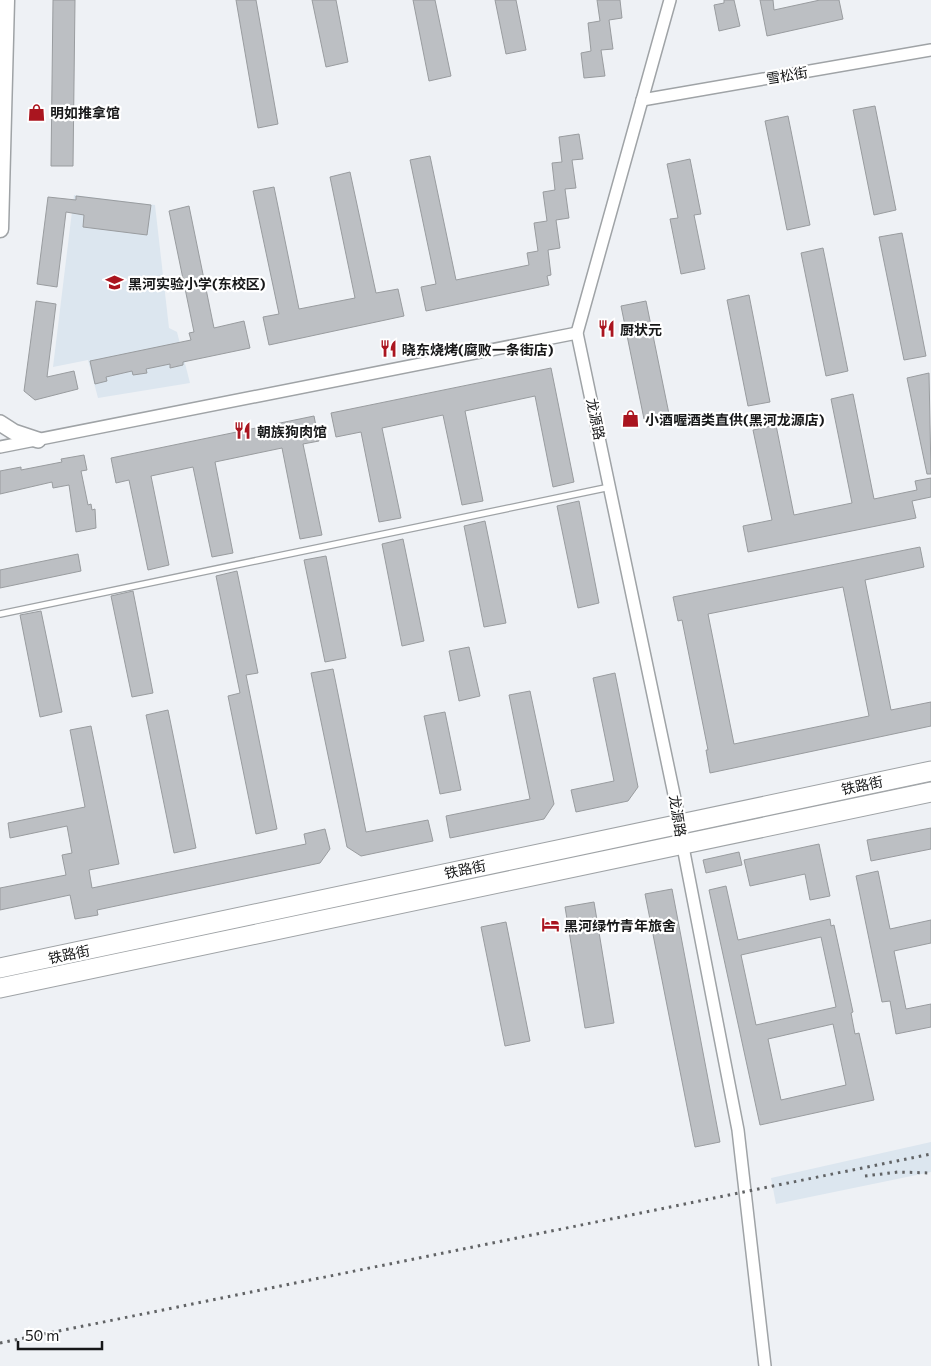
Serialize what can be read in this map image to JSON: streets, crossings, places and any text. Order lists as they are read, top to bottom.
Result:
{
  "streets": {
    "main road": ["铁路街"],
    "street": ["雪松街", "龙源路"]
  },
  "crossings": [
    ["雪松街", "龙源路"],
    ["龙源路", "铁路街"]
  ],
  "places": {
    "shop": ["明如推拿馆", "小酒喔酒类直供(黑河龙源店)"],
    "school or university": ["黑河实验小学(东校区)"],
    "restaurant": ["厨状元", "晓东烧烤(腐败一条街店)", "朝族狗肉馆"],
    "hotel": ["黑河绿竹青年旅舍"]
  },
  "scale_bar": "50 m"
}
